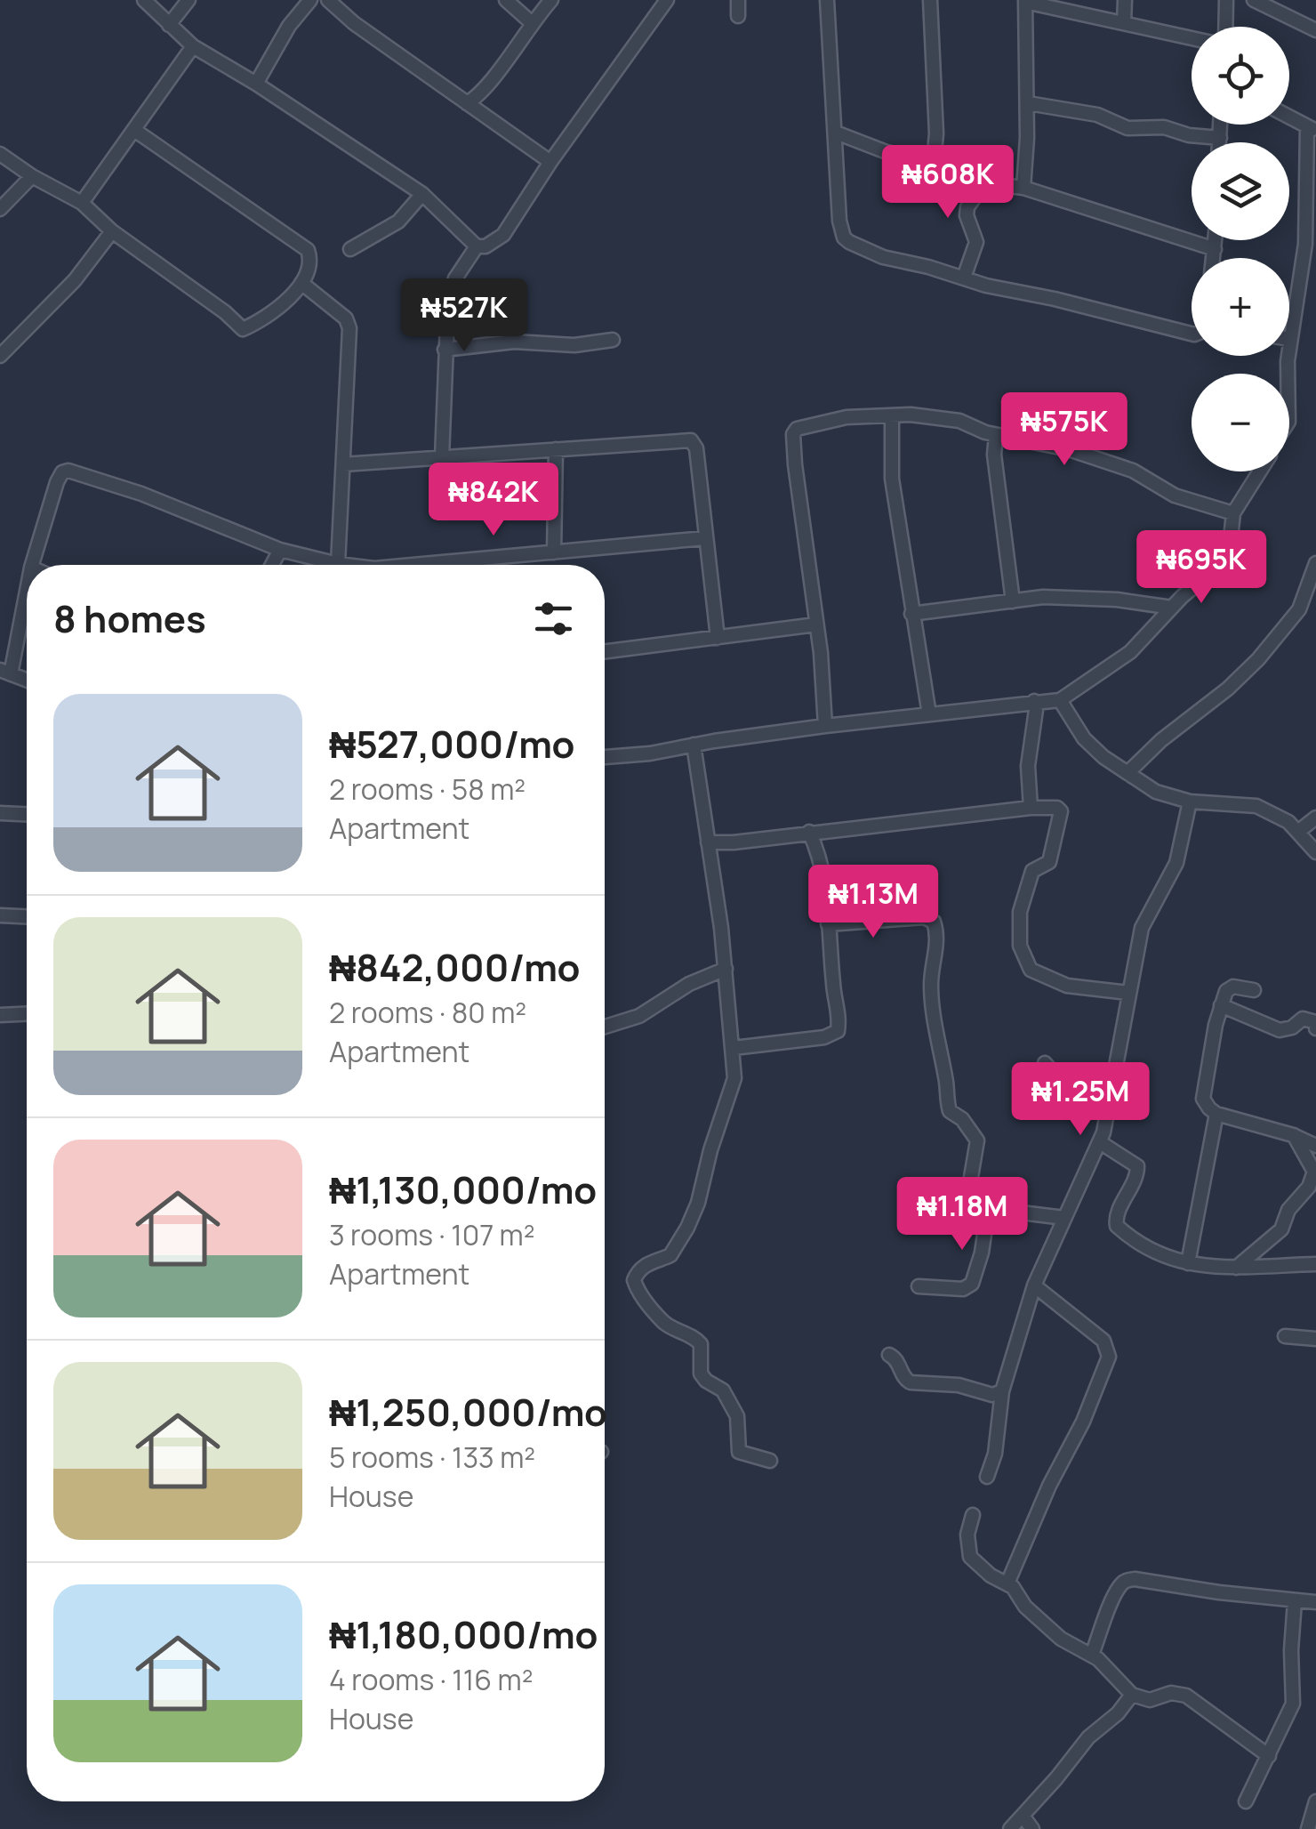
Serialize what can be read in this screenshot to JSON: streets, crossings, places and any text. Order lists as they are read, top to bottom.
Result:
{
  "page": {
    "map_buttons": ["+", "−"],
    "price": [
      "₦608K",
      "₦527K",
      "₦575K",
      "₦842K",
      "₦695K",
      "₦1.13M",
      "₦1.25M",
      "₦1.18M"
    ],
    "heading": "8 homes",
    "list": [
      {
        "name": "₦527,000/mo",
        "note": "2 rooms · 58 m² · Apartment"
      },
      {
        "name": "₦842,000/mo",
        "note": "2 rooms · 80 m² · Apartment"
      },
      {
        "name": "₦1,130,000/mo",
        "note": "3 rooms · 107 m² · Apartment"
      },
      {
        "name": "₦1,250,000/mo",
        "note": "5 rooms · 133 m² · House"
      },
      {
        "name": "₦1,180,000/mo",
        "note": "4 rooms · 116 m² · House"
      }
    ]
  }
}
